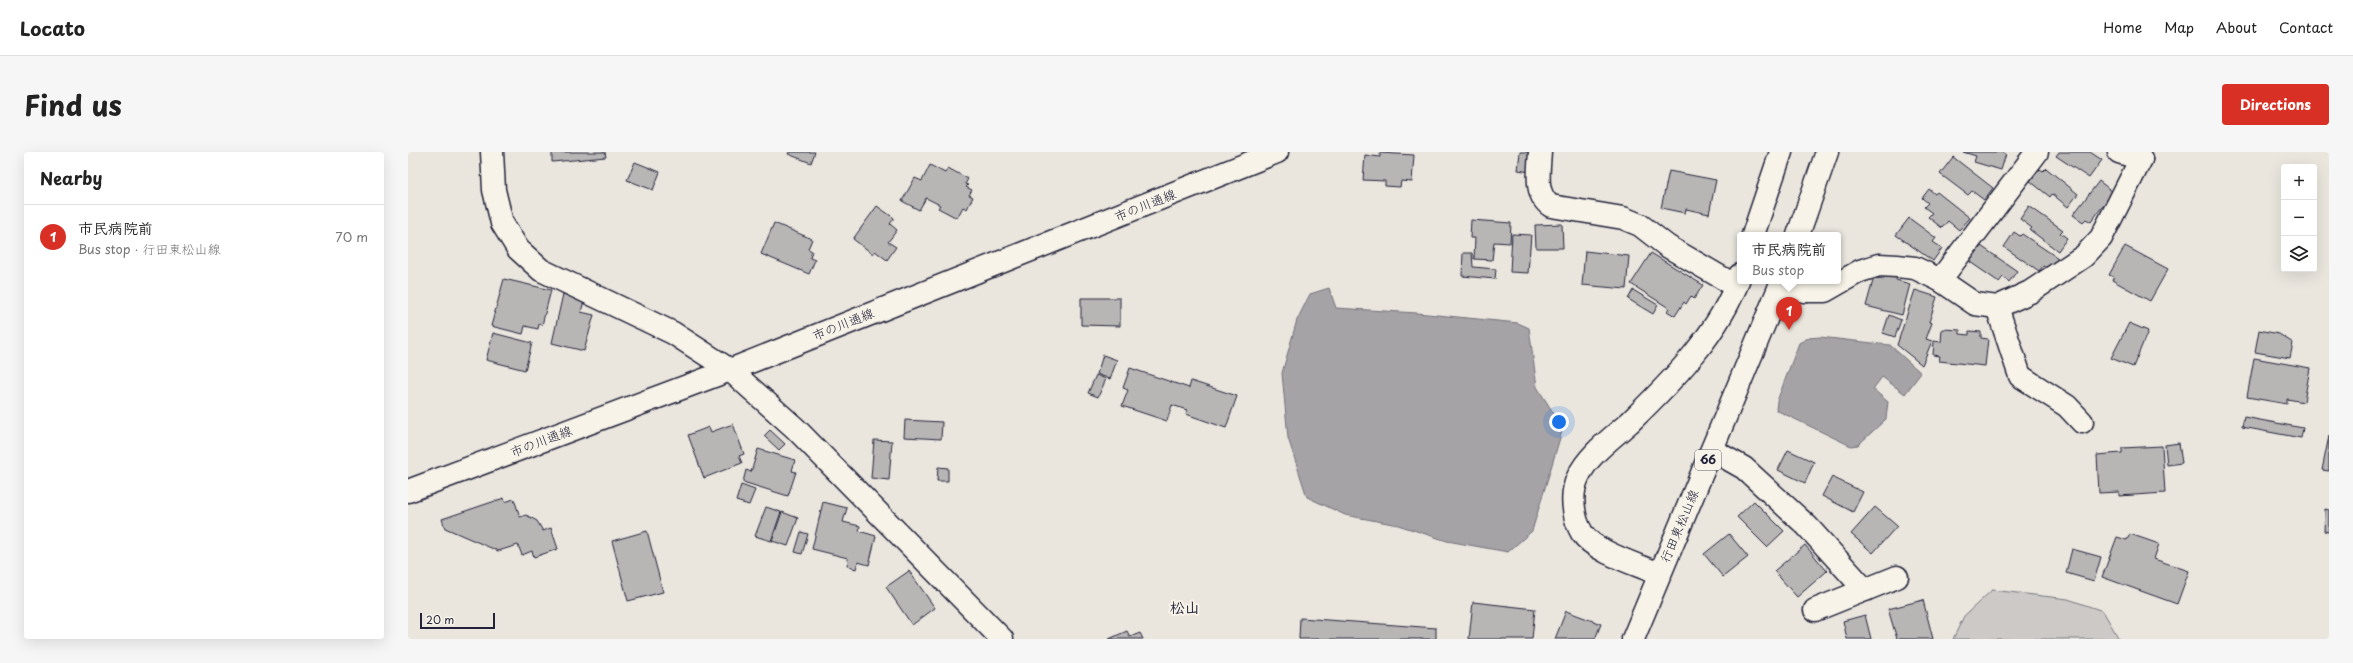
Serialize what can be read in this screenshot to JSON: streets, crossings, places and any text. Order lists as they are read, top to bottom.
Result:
{
  "streets": {
    "street": ["市の川通線", "66", "行田東松山線"]
  },
  "districts": ["松山"],
  "scale_bar": "20 m",
  "page": {
    "header": "Locato",
    "nav": [
      "Home",
      "Map",
      "About",
      "Contact"
    ],
    "title": "Find us",
    "buttons": "Directions",
    "heading": "Nearby",
    "map_buttons": ["+", "−"],
    "list": [
      {
        "mark": "1",
        "name": "市民病院前",
        "note": "Bus stop · 行田東松山線",
        "value": "70 m"
      }
    ],
    "popup": ["市民病院前", "Bus stop"],
    "pins": "1",
    "scale": "20 m"
  }
}
